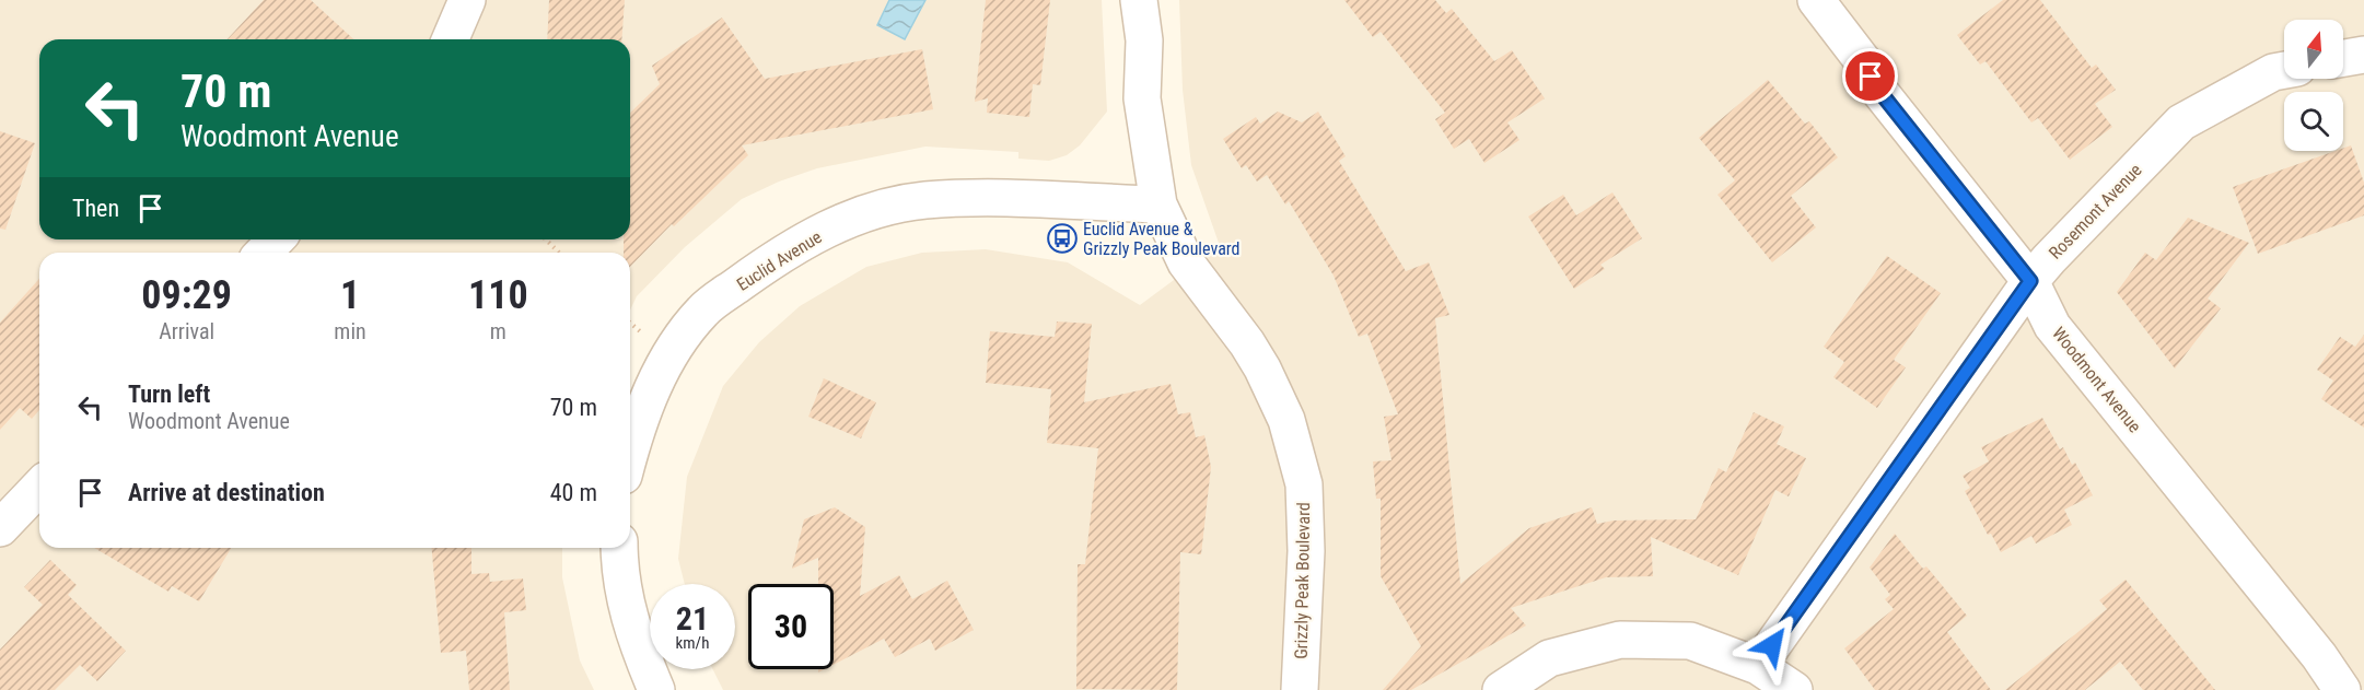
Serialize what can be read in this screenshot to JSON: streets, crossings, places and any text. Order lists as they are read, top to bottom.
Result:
{
  "streets": {
    "street": [
      "Rosemont Avenue",
      "Euclid Avenue",
      "Woodmont Avenue",
      "Grizzly Peak Boulevard"
    ]
  },
  "crossings": [
    ["Rosemont Avenue", "Woodmont Avenue"],
    ["Euclid Avenue", "Grizzly Peak Boulevard"]
  ],
  "places": {
    "bus stop": ["Euclid Avenue & Grizzly Peak Boulevard"]
  },
  "north": "top",
  "page": {
    "turn": ["70 m", "Woodmont Avenue"],
    "then": "Then",
    "eta": [
      "09:29",
      "Arrival",
      "1",
      "min",
      "110",
      "m"
    ],
    "list": [
      {
        "name": "Turn left",
        "note": "Woodmont Avenue",
        "value": "70 m"
      },
      {
        "name": "Arrive at destination",
        "value": "40 m"
      }
    ],
    "speed": "21 km/h",
    "limit": "30"
  }
}
